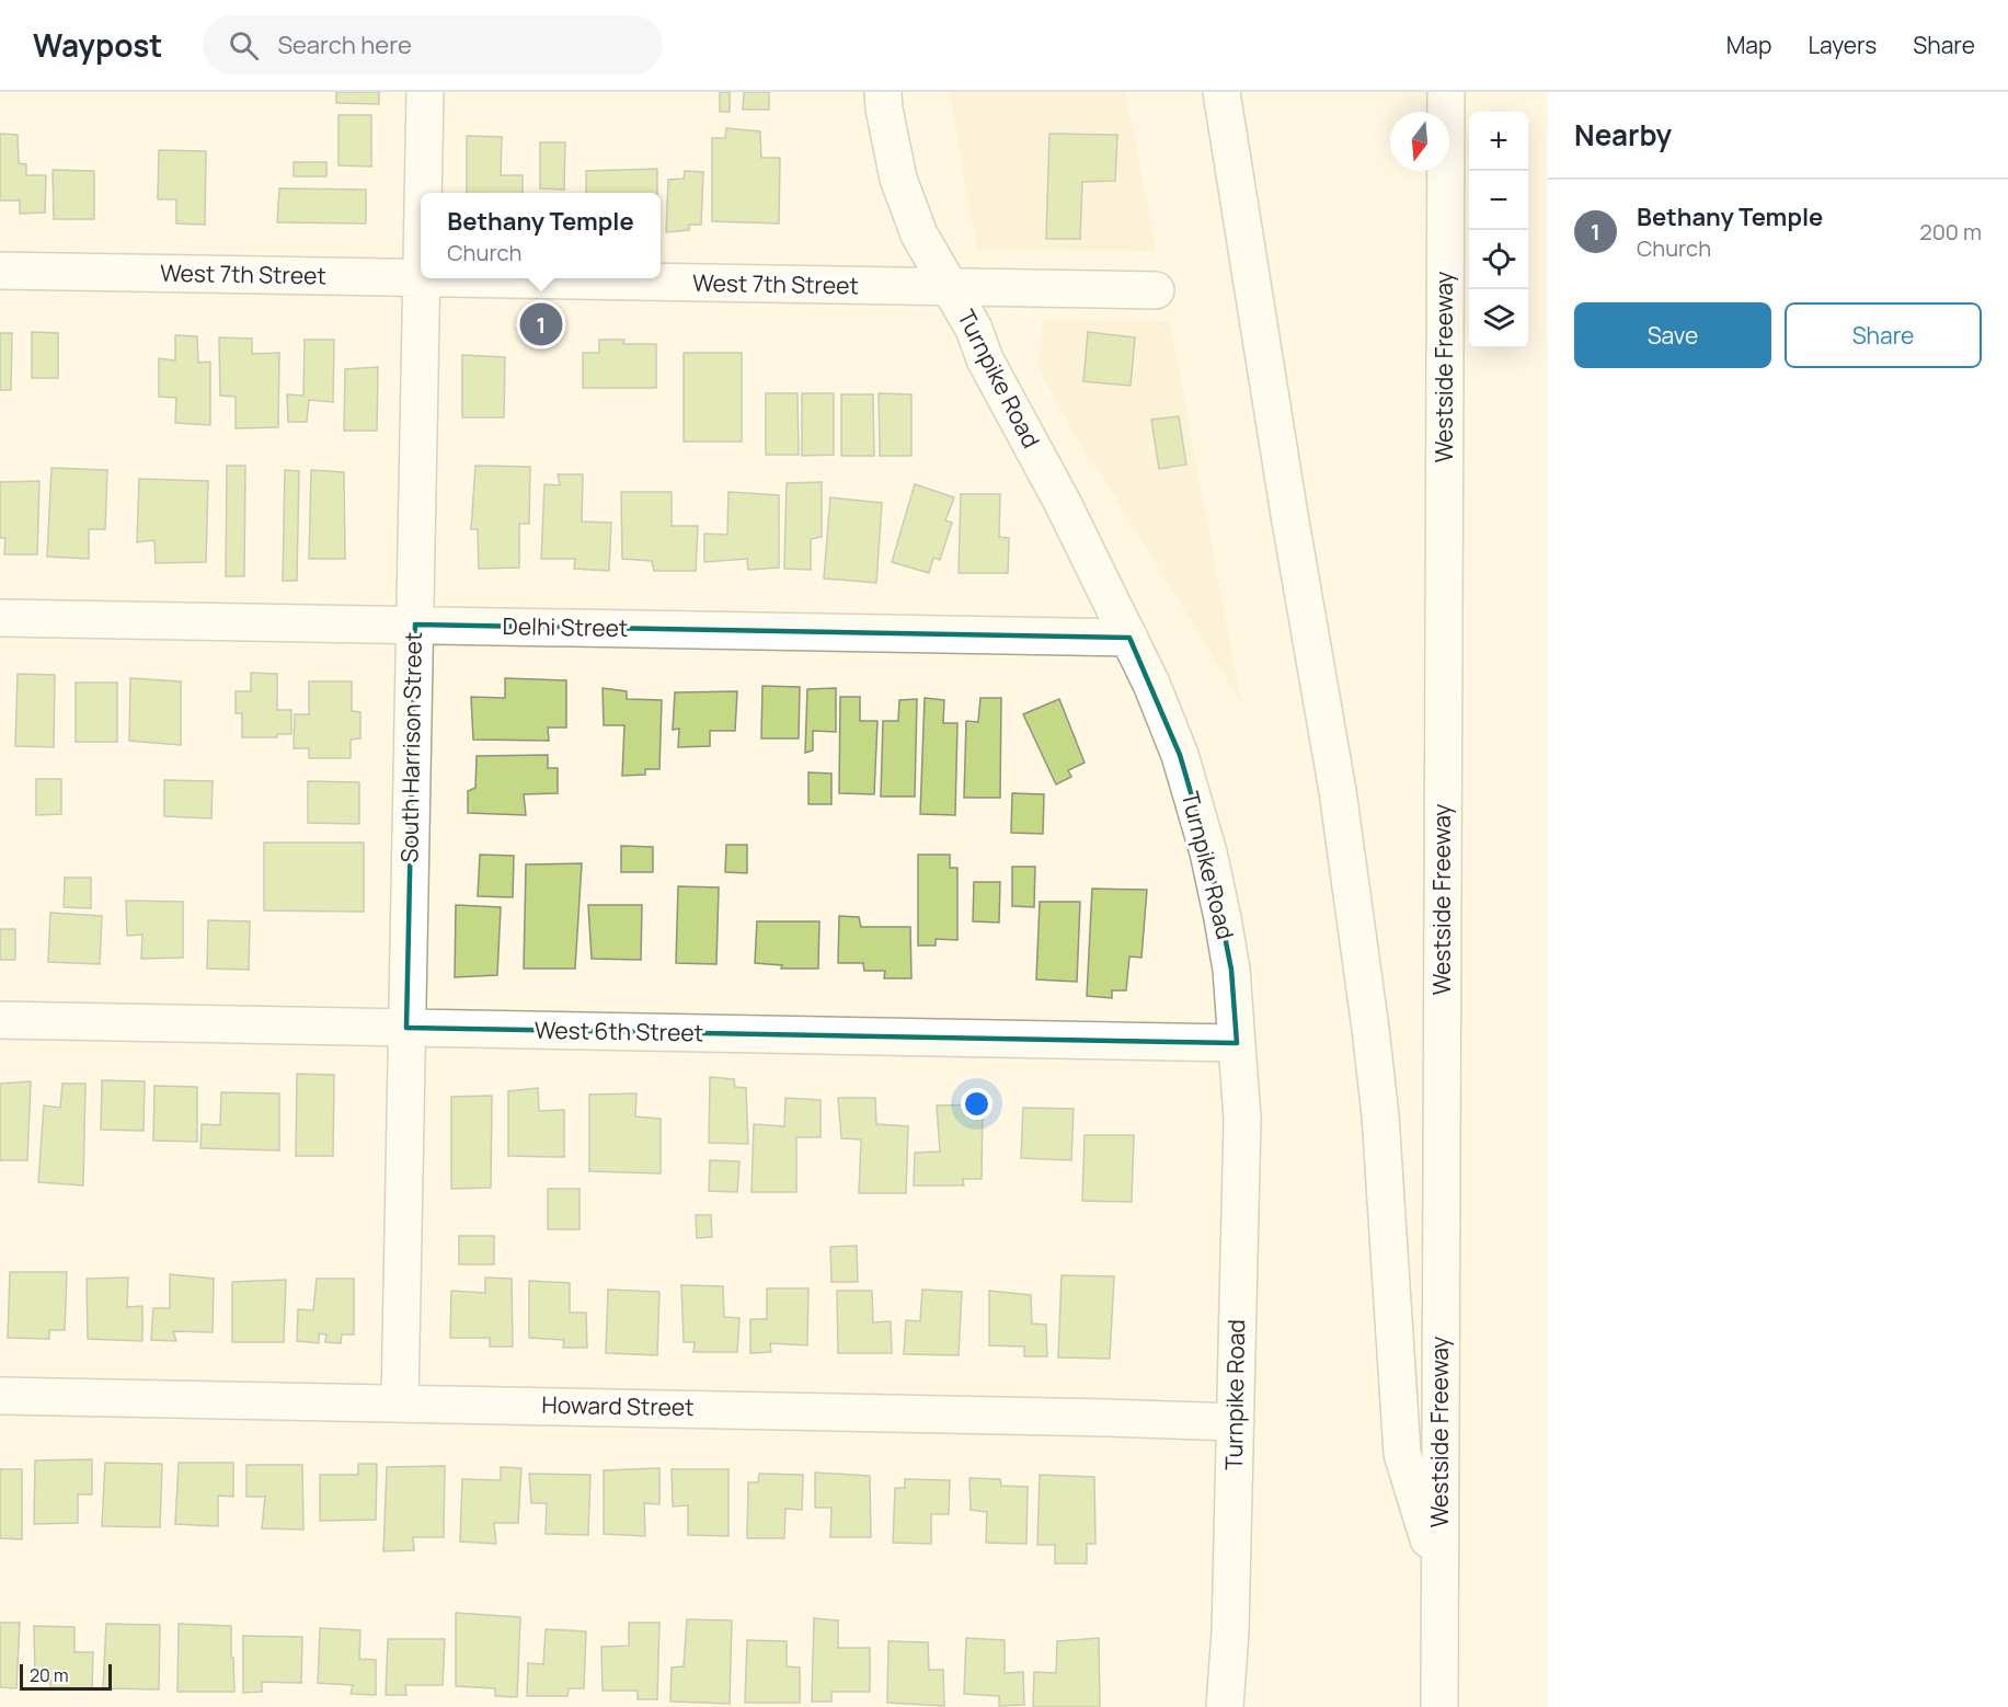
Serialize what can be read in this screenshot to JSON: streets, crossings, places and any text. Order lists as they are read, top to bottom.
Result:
{
  "streets": {
    "main road": [
      "West 7th Street",
      "Westside Freeway",
      "Turnpike Road",
      "Delhi Street",
      "South Harrison Street",
      "West 6th Street",
      "Howard Street"
    ]
  },
  "crossings": [
    ["West 7th Street", "Turnpike Road"],
    ["West 7th Street", "South Harrison Street"],
    ["Turnpike Road", "Delhi Street"],
    ["Turnpike Road", "West 6th Street"],
    ["Turnpike Road", "Howard Street"],
    ["Delhi Street", "South Harrison Street"],
    ["South Harrison Street", "West 6th Street"],
    ["South Harrison Street", "Howard Street"]
  ],
  "scale_bar": "20 m",
  "north": "bottom",
  "page": {
    "header": "Waypost",
    "search": "Search here",
    "nav": ["Map", "Layers", "Share"],
    "heading": "Nearby",
    "map_buttons": ["+", "−"],
    "list": [
      {
        "mark": "1",
        "name": "Bethany Temple",
        "note": "Church",
        "value": "200 m"
      }
    ],
    "popup": ["Bethany Temple", "Church"],
    "buttons": ["Save", "Share"],
    "pins": "1",
    "scale": "20 m"
  }
}
